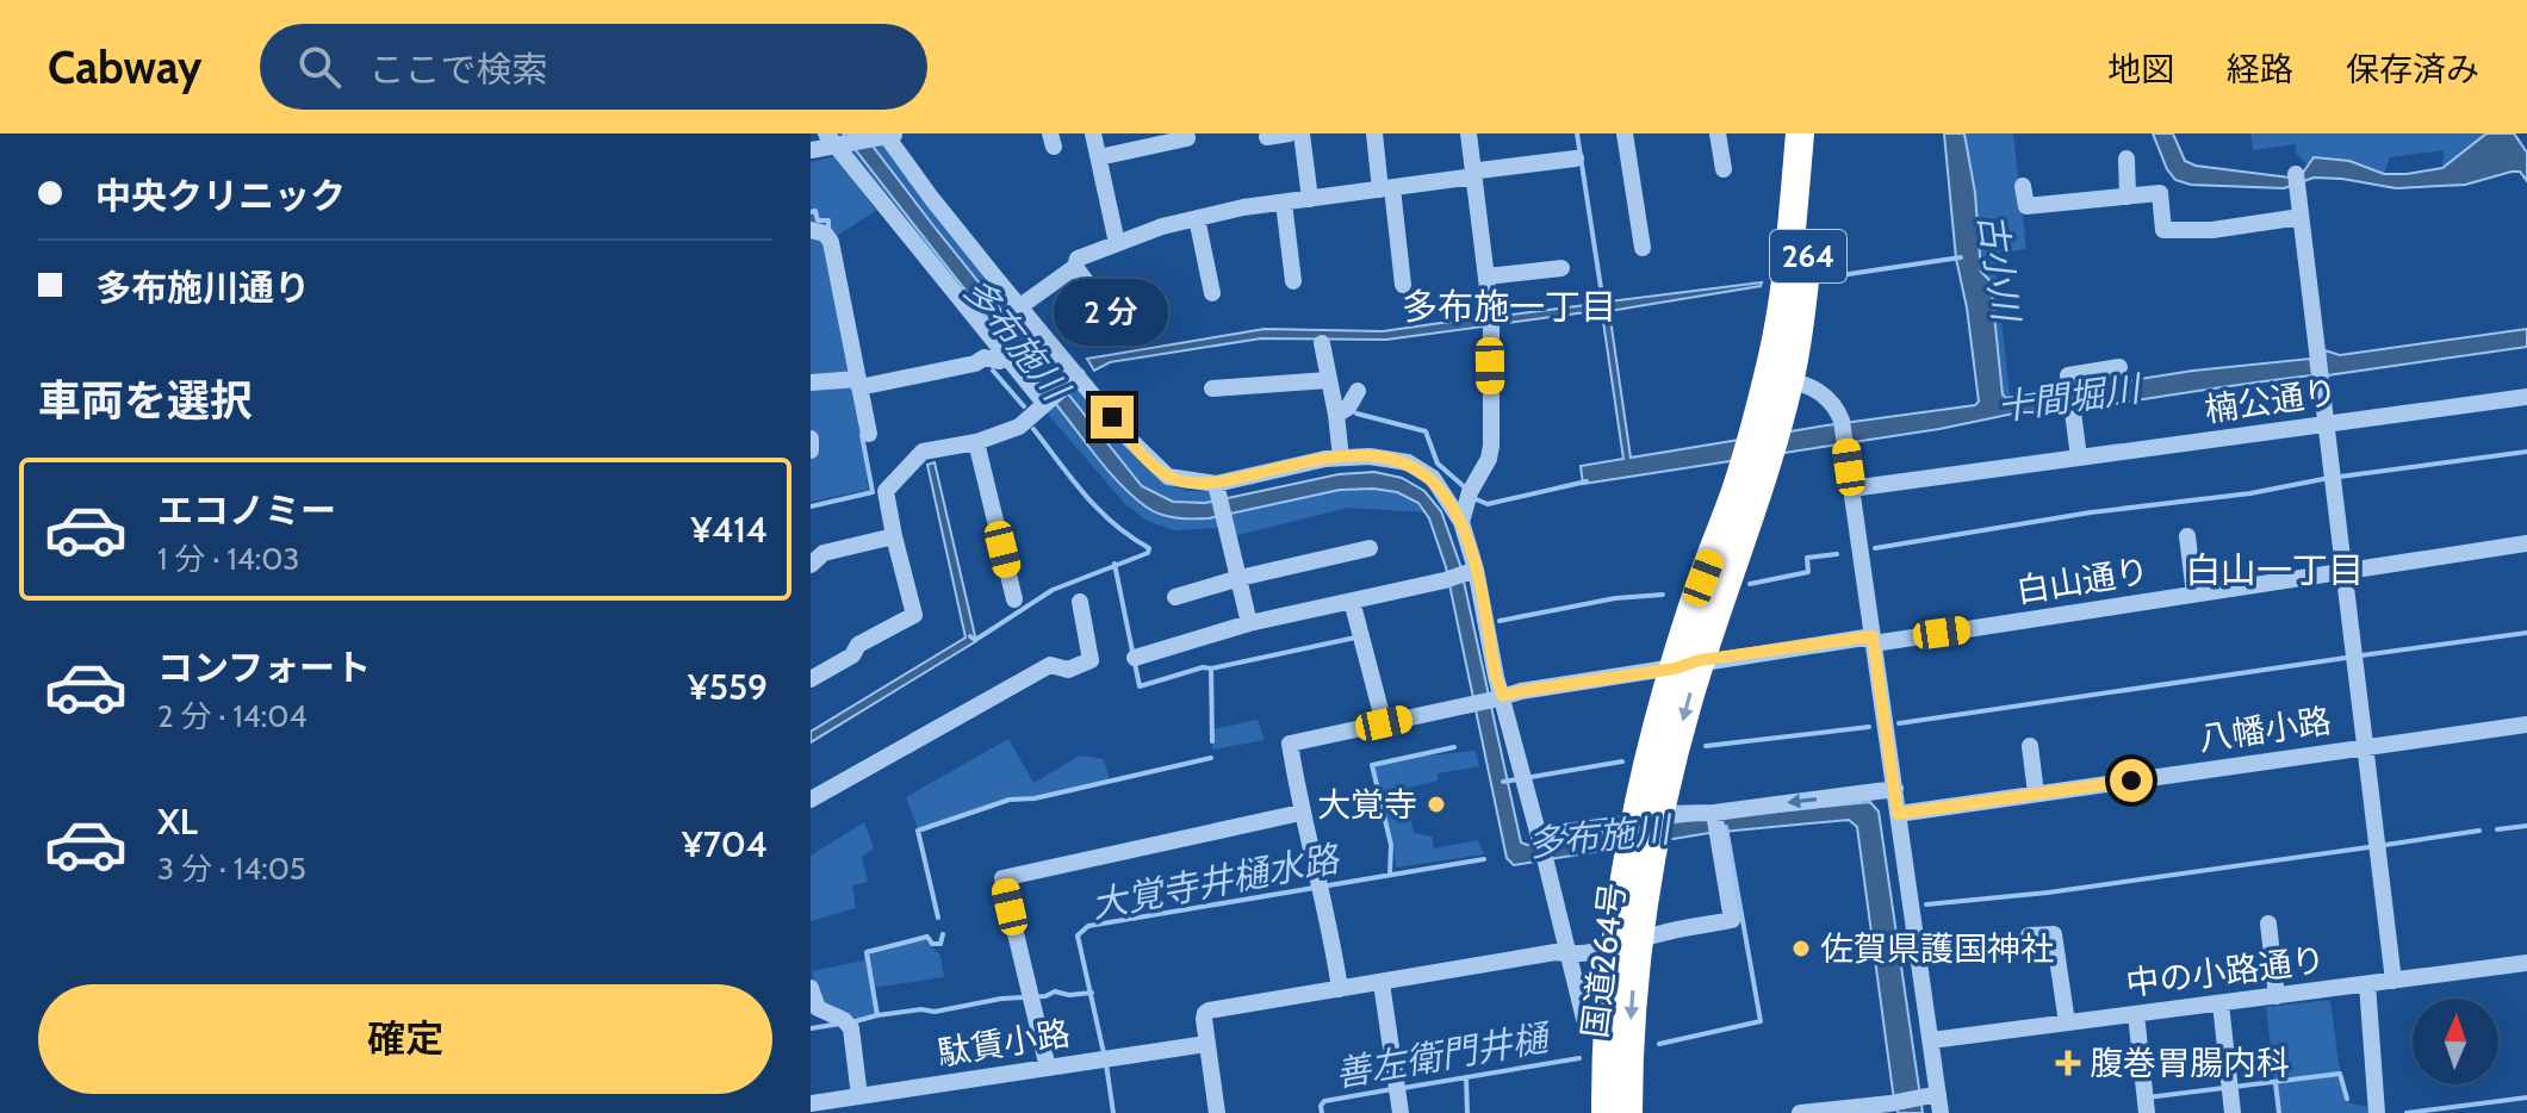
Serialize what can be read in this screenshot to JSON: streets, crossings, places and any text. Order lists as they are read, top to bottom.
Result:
{
  "streets": {
    "highway": ["264", "国道264号"],
    "street": [
      "楠公通り",
      "白山通り",
      "八幡小路",
      "中の小路通り",
      "駄賃小路"
    ]
  },
  "crossings": [
    ["264", "国道264号"],
    ["白山通り", "国道264号"]
  ],
  "districts": ["多布施一丁目", "白山一丁目"],
  "water": [
    "古小川",
    "多布施川",
    "十間堀川",
    "大覚寺井樋水路",
    "善左衛門井樋"
  ],
  "places": {
    "other": ["大覚寺", "佐賀県護国神社"],
    "health": ["腹巻胃腸内科"]
  },
  "north": "top",
  "page": {
    "header": "Cabway",
    "search": "ここで検索",
    "nav": ["地図", "経路", "保存済み"],
    "banner": ["中央クリニック", "多布施川通り"],
    "bubble": "2 分",
    "heading": "車両を選択",
    "list": [
      {
        "name": "エコノミー",
        "note": "1 分 · 14:03",
        "value": "¥414"
      },
      {
        "name": "コンフォート",
        "note": "2 分 · 14:04",
        "value": "¥559"
      },
      {
        "name": "XL",
        "note": "3 分 · 14:05",
        "value": "¥704"
      }
    ],
    "buttons": "確定"
  }
}
